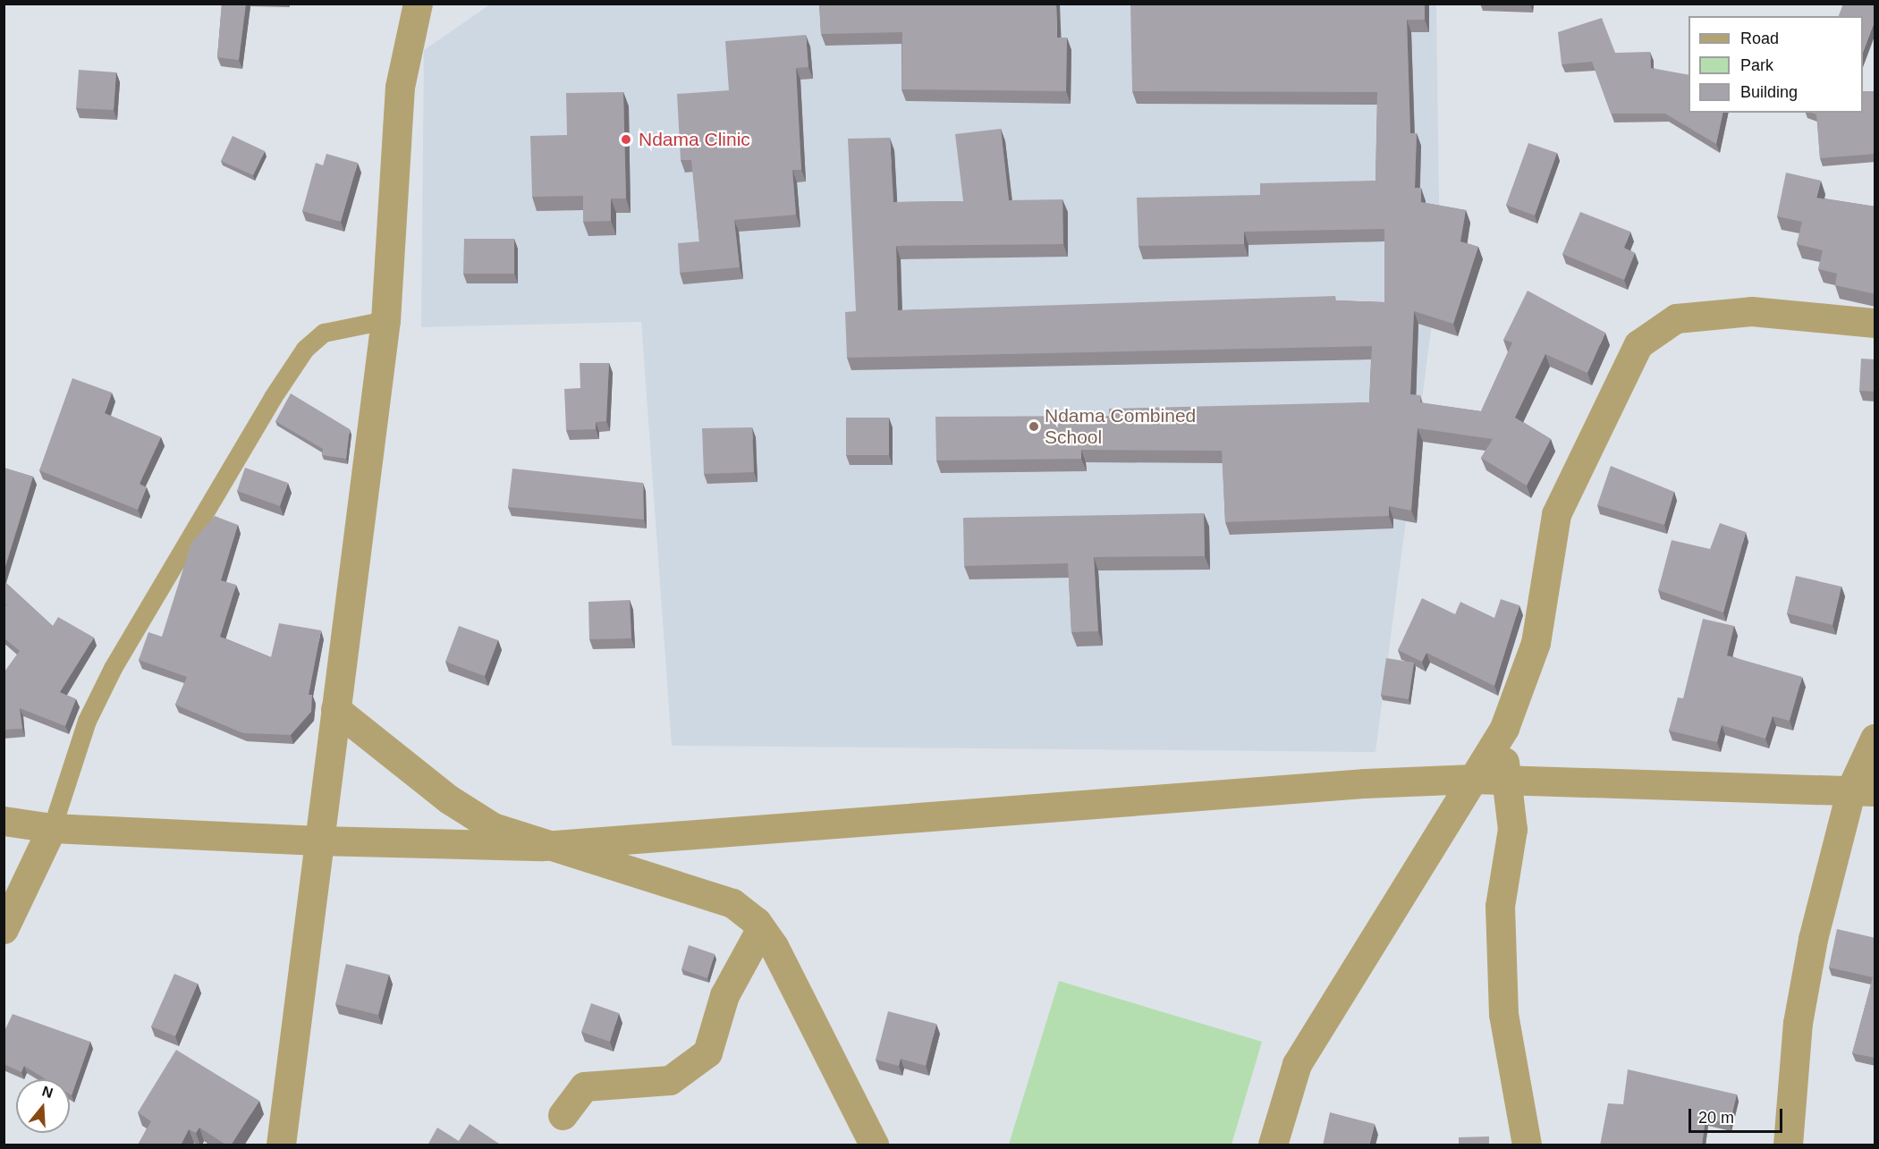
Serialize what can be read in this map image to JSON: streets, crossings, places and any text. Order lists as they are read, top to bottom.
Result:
{
  "places": ["Ndama Clinic", "Ndama Combined School"],
  "legend": ["Road", "Park", "Building"],
  "scale_bar": "20 m",
  "north": "top"
}
